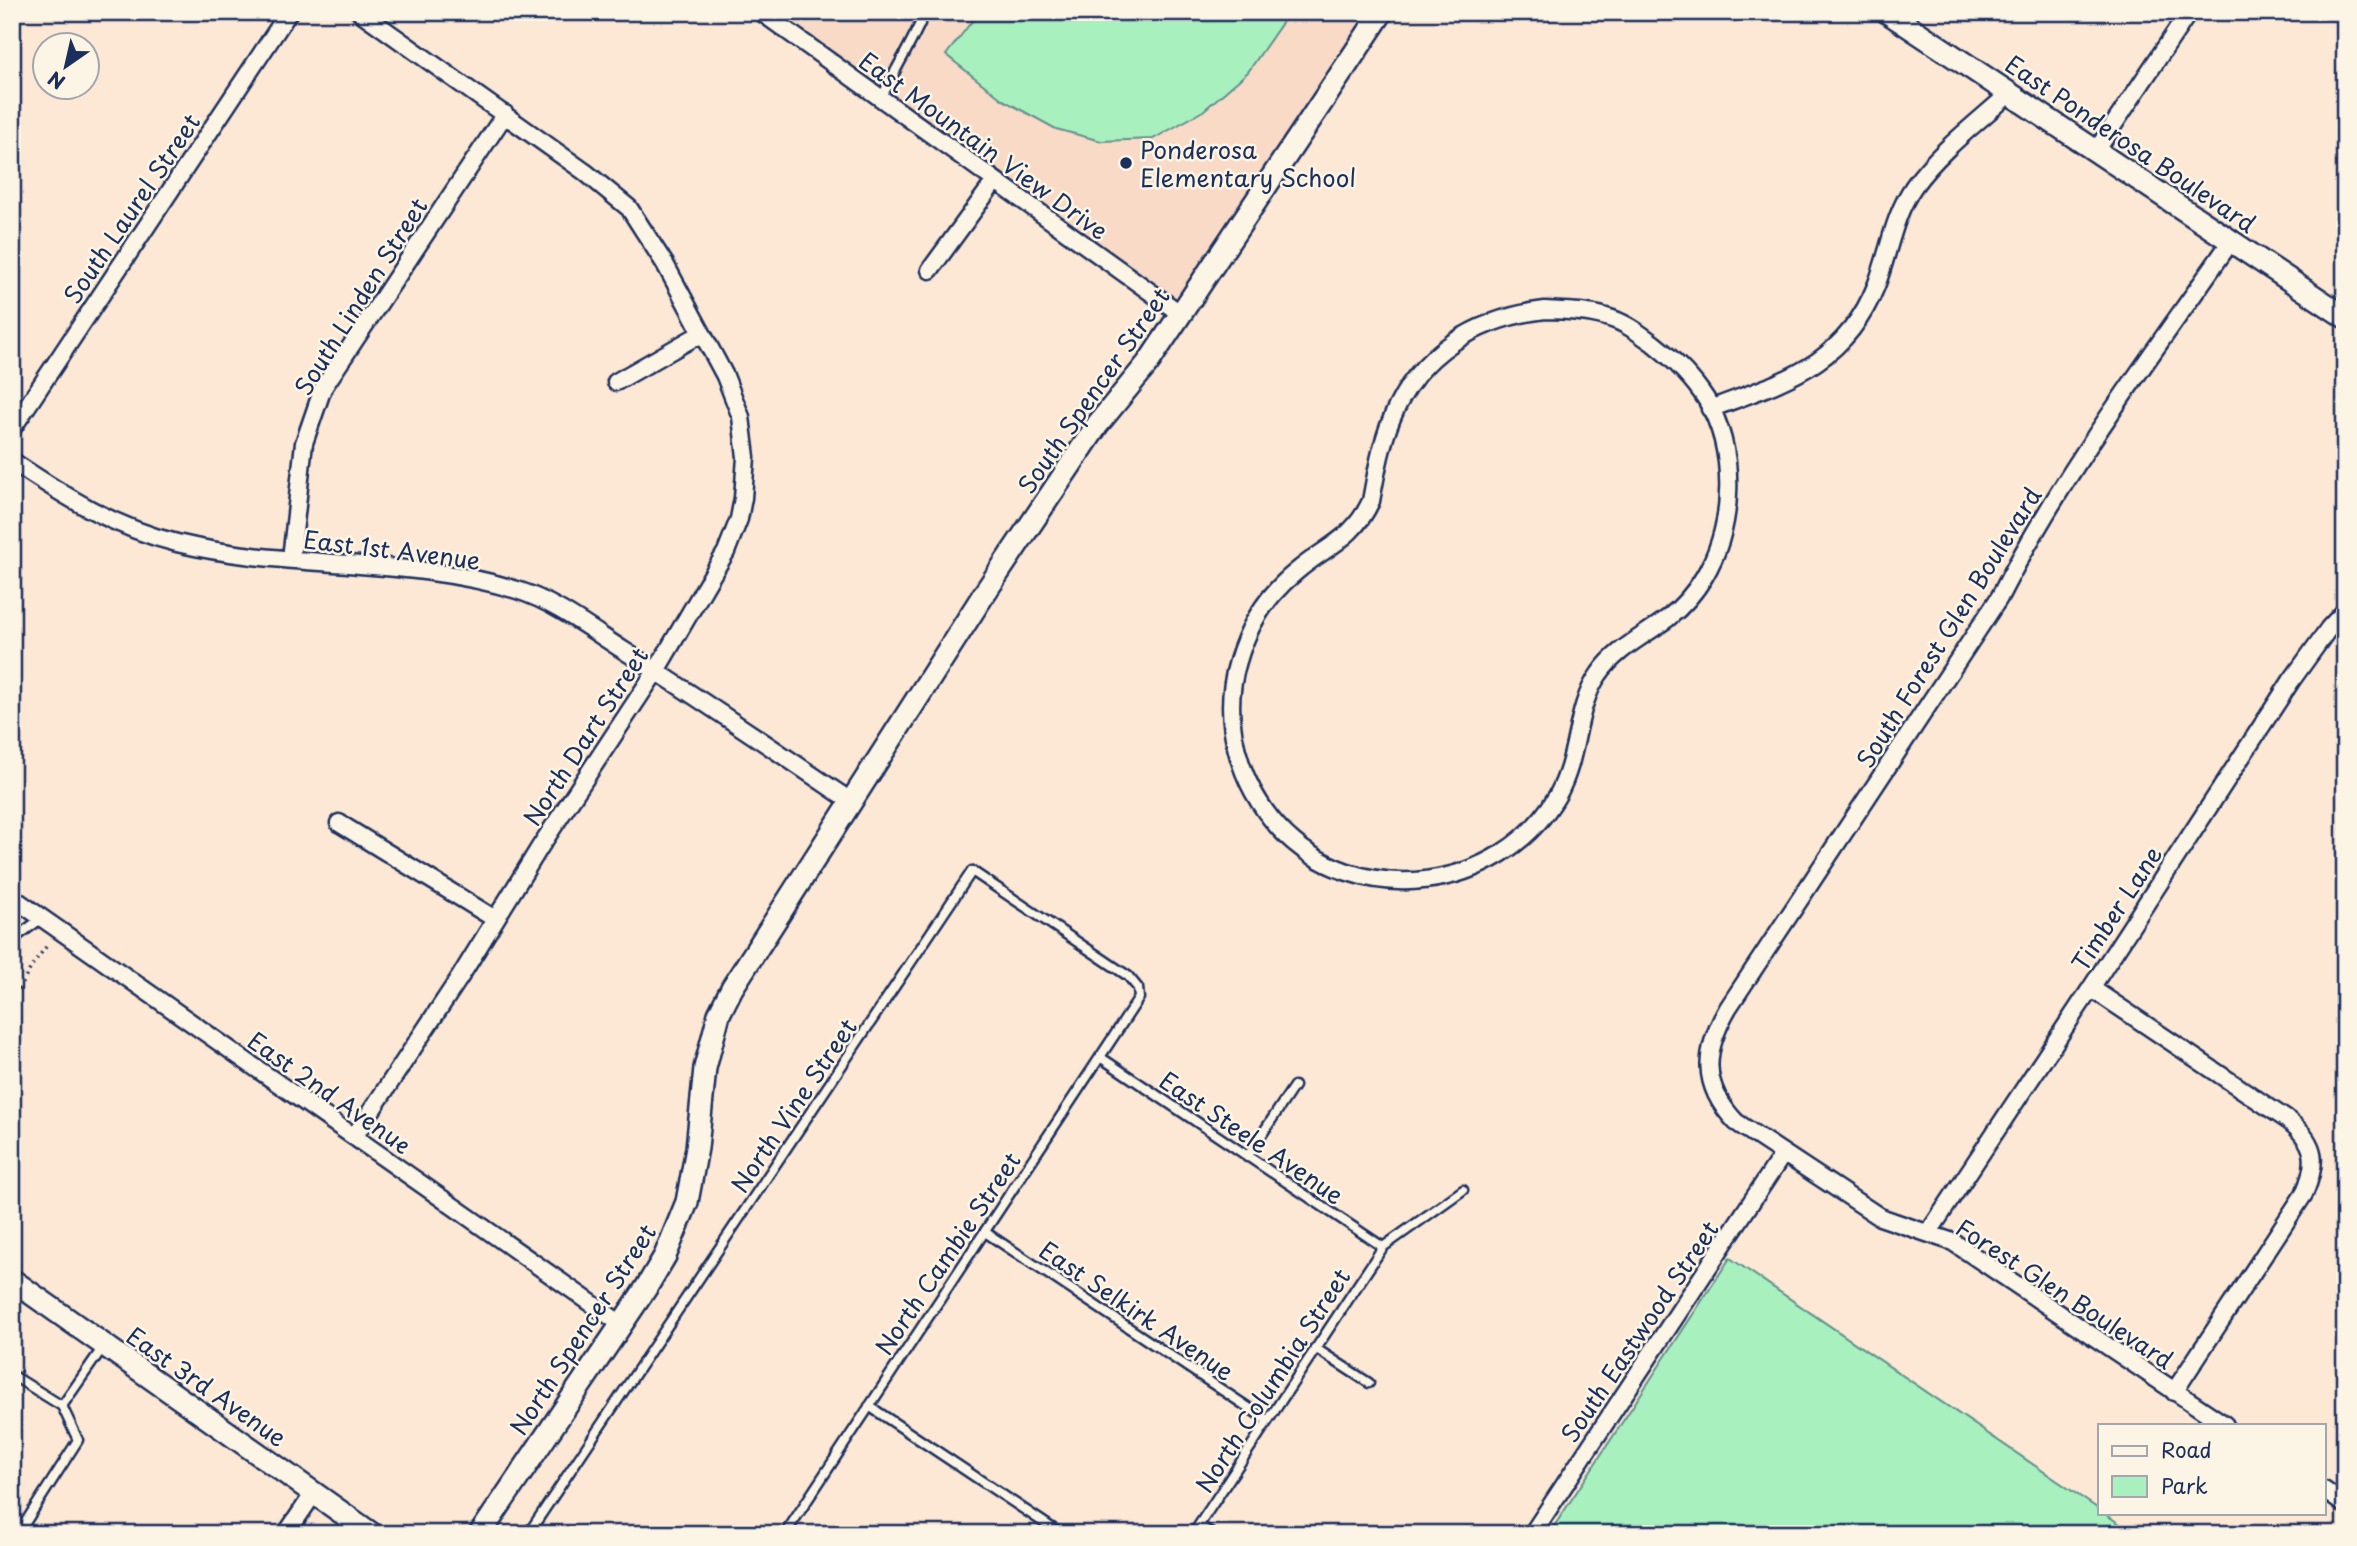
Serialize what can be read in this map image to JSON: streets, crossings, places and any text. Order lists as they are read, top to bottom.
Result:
{
  "streets": {
    "street": [
      "East Ponderosa Boulevard",
      "East Mountain View Drive",
      "South Laurel Street",
      "South Linden Street",
      "South Spencer Street",
      "East 1st Avenue",
      "South Forest Glen Boulevard",
      "North Dart Street",
      "Timber Lane",
      "East 2nd Avenue",
      "Forest Glen Boulevard",
      "North Spencer Street",
      "South Eastwood Street",
      "East 3rd Avenue"
    ],
    "lane": [
      "North Vine Street",
      "East Steele Avenue",
      "North Cambie Street",
      "East Selkirk Avenue",
      "North Columbia Street"
    ]
  },
  "crossings": [
    ["East Ponderosa Boulevard", "South Forest Glen Boulevard"],
    ["East Mountain View Drive", "South Spencer Street"],
    ["South Linden Street", "East 1st Avenue"],
    ["South Linden Street", "North Dart Street"],
    ["South Spencer Street", "East 1st Avenue"],
    ["South Spencer Street", "North Spencer Street"],
    ["East 1st Avenue", "North Dart Street"],
    ["East 1st Avenue", "North Spencer Street"],
    ["South Forest Glen Boulevard", "Forest Glen Boulevard"],
    ["North Dart Street", "East 2nd Avenue"],
    ["Timber Lane", "Forest Glen Boulevard"],
    ["East 2nd Avenue", "North Spencer Street"],
    ["North Vine Street", "North Cambie Street"],
    ["East Steele Avenue", "North Cambie Street"],
    ["East Steele Avenue", "North Columbia Street"],
    ["North Cambie Street", "East Selkirk Avenue"],
    ["Forest Glen Boulevard", "South Eastwood Street"],
    ["East Selkirk Avenue", "North Columbia Street"]
  ],
  "places": ["Ponderosa Elementary School"],
  "legend": ["Road", "Park"],
  "north": "bottom left"
}
